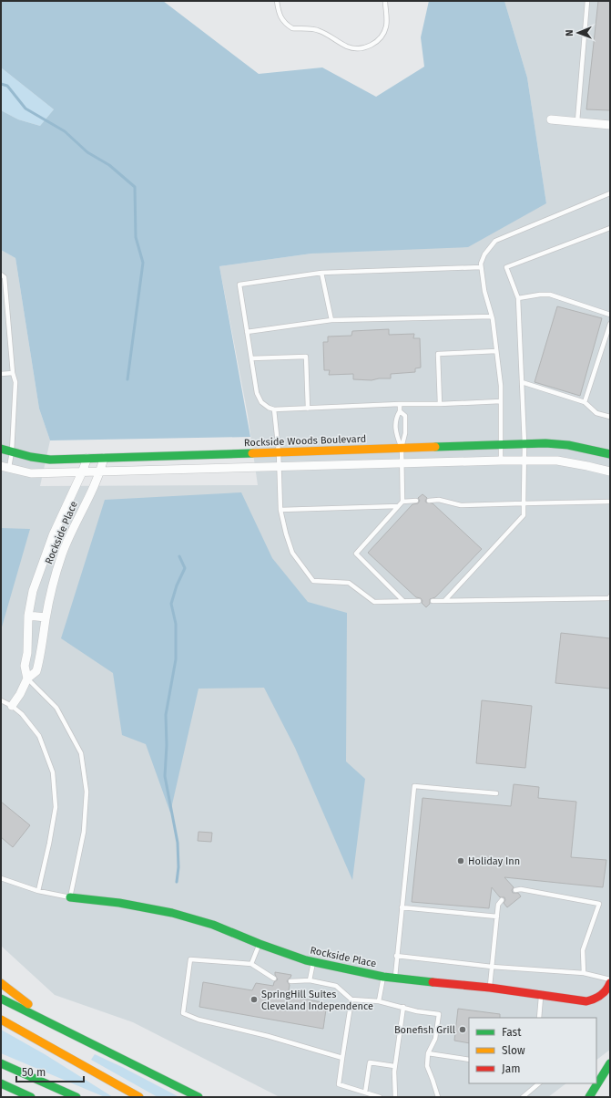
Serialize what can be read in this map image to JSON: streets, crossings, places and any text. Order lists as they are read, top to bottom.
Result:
{
  "streets": {
    "main road": ["Rockside Woods Boulevard", "Rockside Place"]
  },
  "crossings": [
    ["Rockside Woods Boulevard", "Rockside Place"]
  ],
  "places": ["Holiday Inn", "SpringHill Suites Cleveland Independence", "Bonefish Grill"],
  "legend": ["Fast", "Slow", "Jam"],
  "scale_bar": "50 m",
  "north": "left"
}
